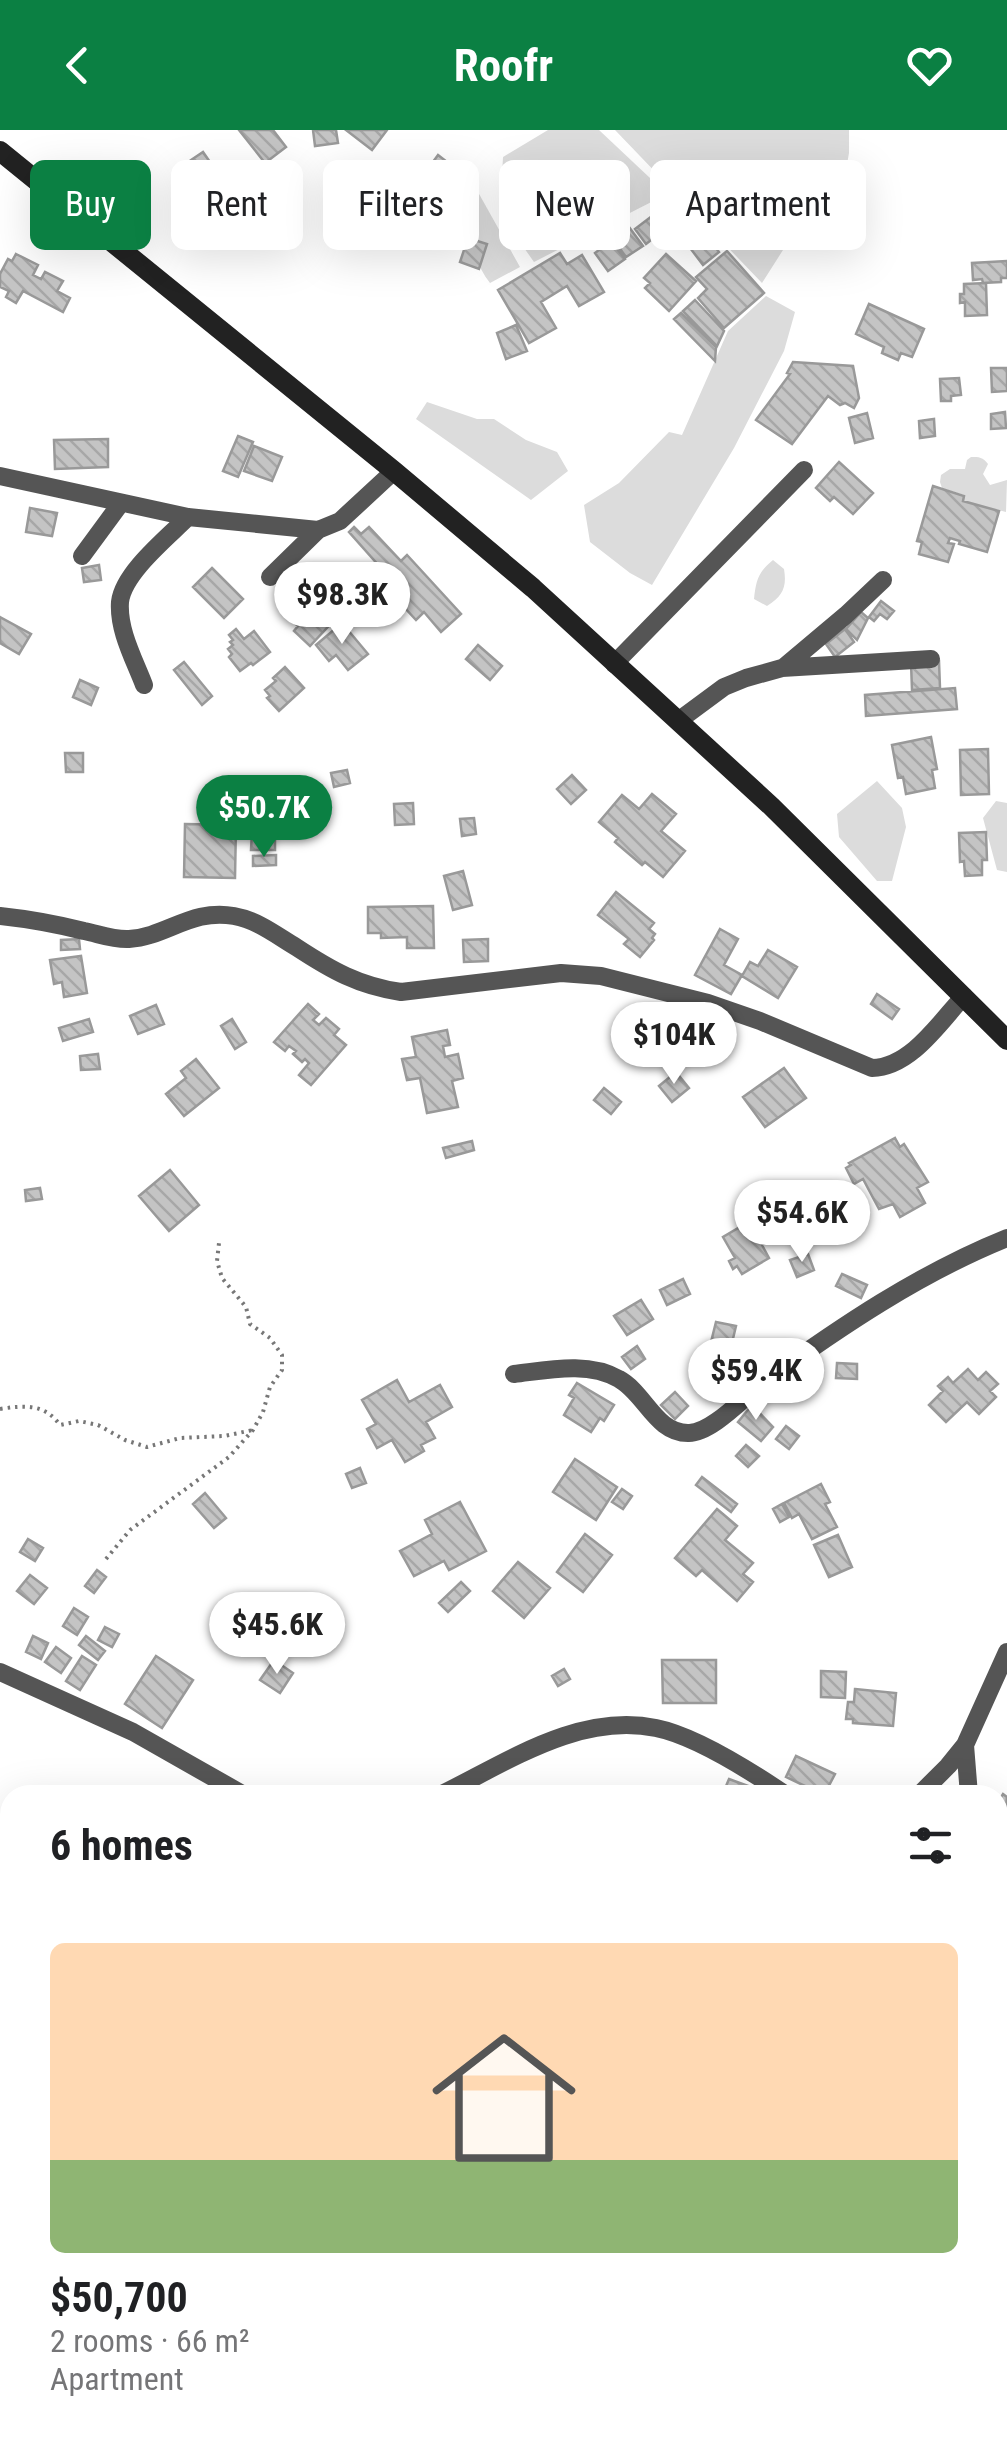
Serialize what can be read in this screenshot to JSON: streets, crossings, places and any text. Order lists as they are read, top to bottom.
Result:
{
  "page": {
    "header": "Roofr",
    "chip": [
      "Buy",
      "Rent",
      "Filters",
      "New",
      "Apartment"
    ],
    "price": [
      "$98.3K",
      "$50.7K",
      "$104K",
      "$54.6K",
      "$59.4K",
      "$45.6K"
    ],
    "heading": "6 homes",
    "list": [
      {
        "name": "$50,700",
        "note": "2 rooms · 66 m² · Apartment"
      }
    ]
  }
}
